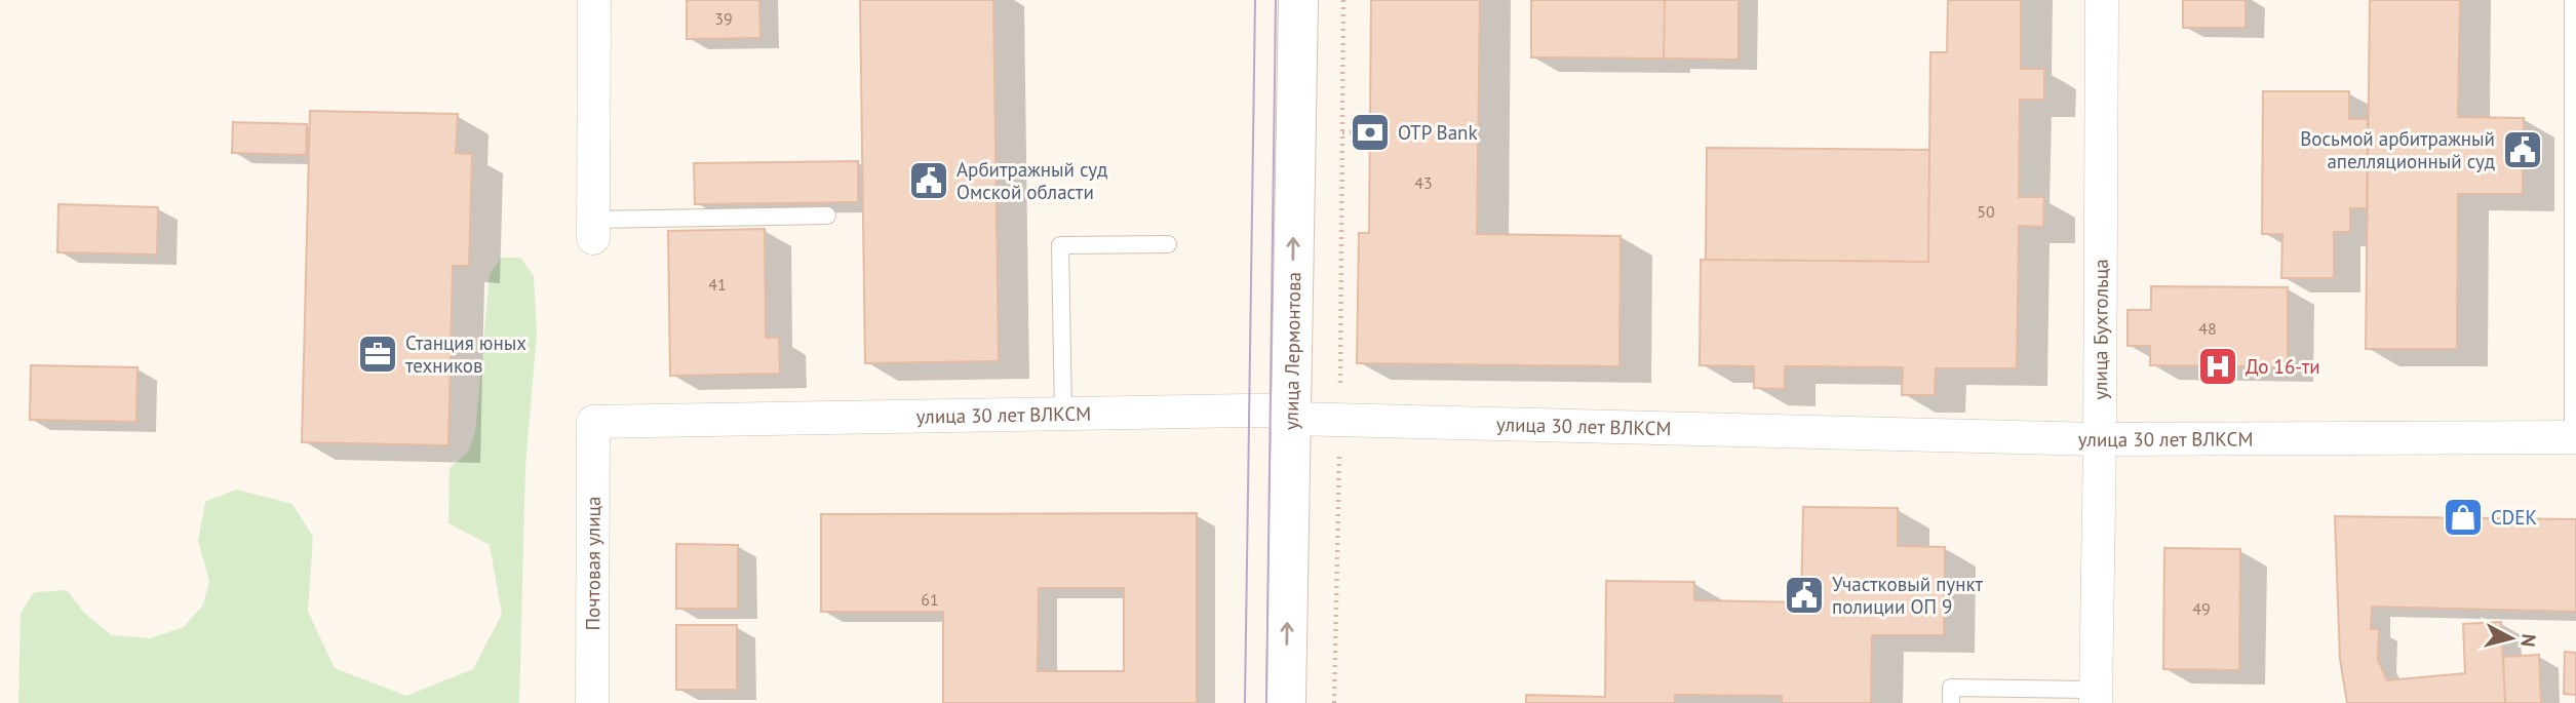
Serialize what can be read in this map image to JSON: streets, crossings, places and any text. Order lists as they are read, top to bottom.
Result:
{
  "streets": {
    "main road": ["улица Лермонтова"],
    "street": ["улица Бухгольца", "улица 30 лет ВЛКСМ", "Почтовая улица"]
  },
  "crossings": [
    ["улица Бухгольца", "улица 30 лет ВЛКСМ"],
    ["улица Лермонтова", "улица 30 лет ВЛКСМ"],
    ["улица 30 лет ВЛКСМ", "Почтовая улица"]
  ],
  "one_way": ["улица Лермонтова"],
  "places": {
    "bank": ["OTP Bank"],
    "public building": ["Восьмой арбитражный апелляционный суд", "Арбитражный суд Омской области", "Участковый пункт полиции ОП 9"],
    "office": ["Станция юных техников"],
    "hospital": ["До 16-ти"],
    "shop": ["CDEK"]
  },
  "house_numbers": [
    "39",
    "43",
    "50",
    "41",
    "48",
    "61",
    "49"
  ],
  "north": "right"
}
